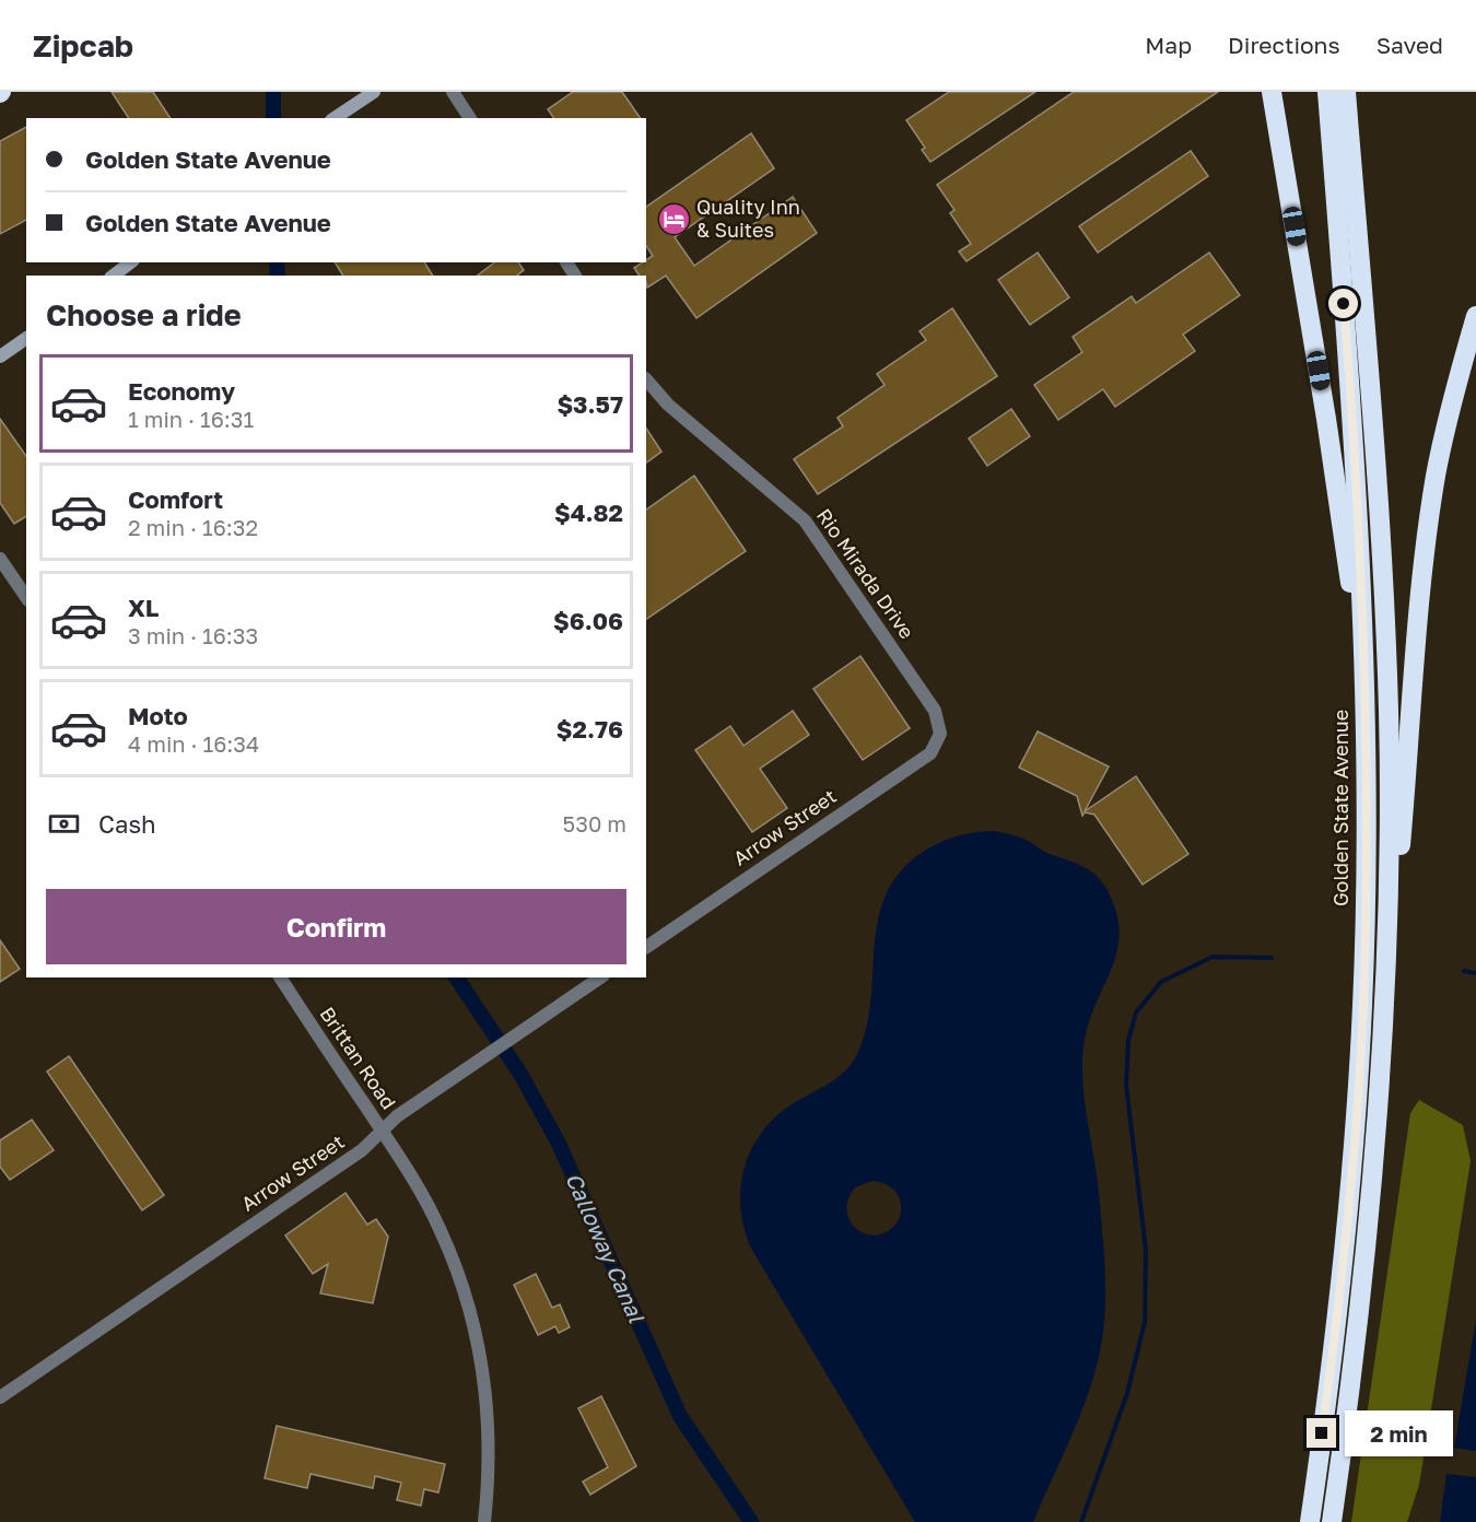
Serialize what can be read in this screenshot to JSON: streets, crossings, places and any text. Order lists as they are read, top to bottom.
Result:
{
  "streets": {
    "highway": ["Golden State Avenue"],
    "street": ["Rio Mirada Drive", "Arrow Street", "Brittan Road"]
  },
  "crossings": [
    ["Rio Mirada Drive", "Arrow Street"],
    ["Arrow Street", "Brittan Road"]
  ],
  "water": ["Calloway Canal"],
  "places": {
    "hotel": ["Quality Inn & Suites"]
  },
  "page": {
    "header": "Zipcab",
    "nav": ["Map", "Directions", "Saved"],
    "banner": ["Golden State Avenue", "Golden State Avenue"],
    "heading": "Choose a ride",
    "list": [
      {
        "name": "Economy",
        "note": "1 min · 16:31",
        "value": "$3.57"
      },
      {
        "name": "Comfort",
        "note": "2 min · 16:32",
        "value": "$4.82"
      },
      {
        "name": "XL",
        "note": "3 min · 16:33",
        "value": "$6.06"
      },
      {
        "name": "Moto",
        "note": "4 min · 16:34",
        "value": "$2.76"
      }
    ],
    "pay": ["Cash", "530 m"],
    "buttons": "Confirm",
    "bubble": "2 min"
  }
}
